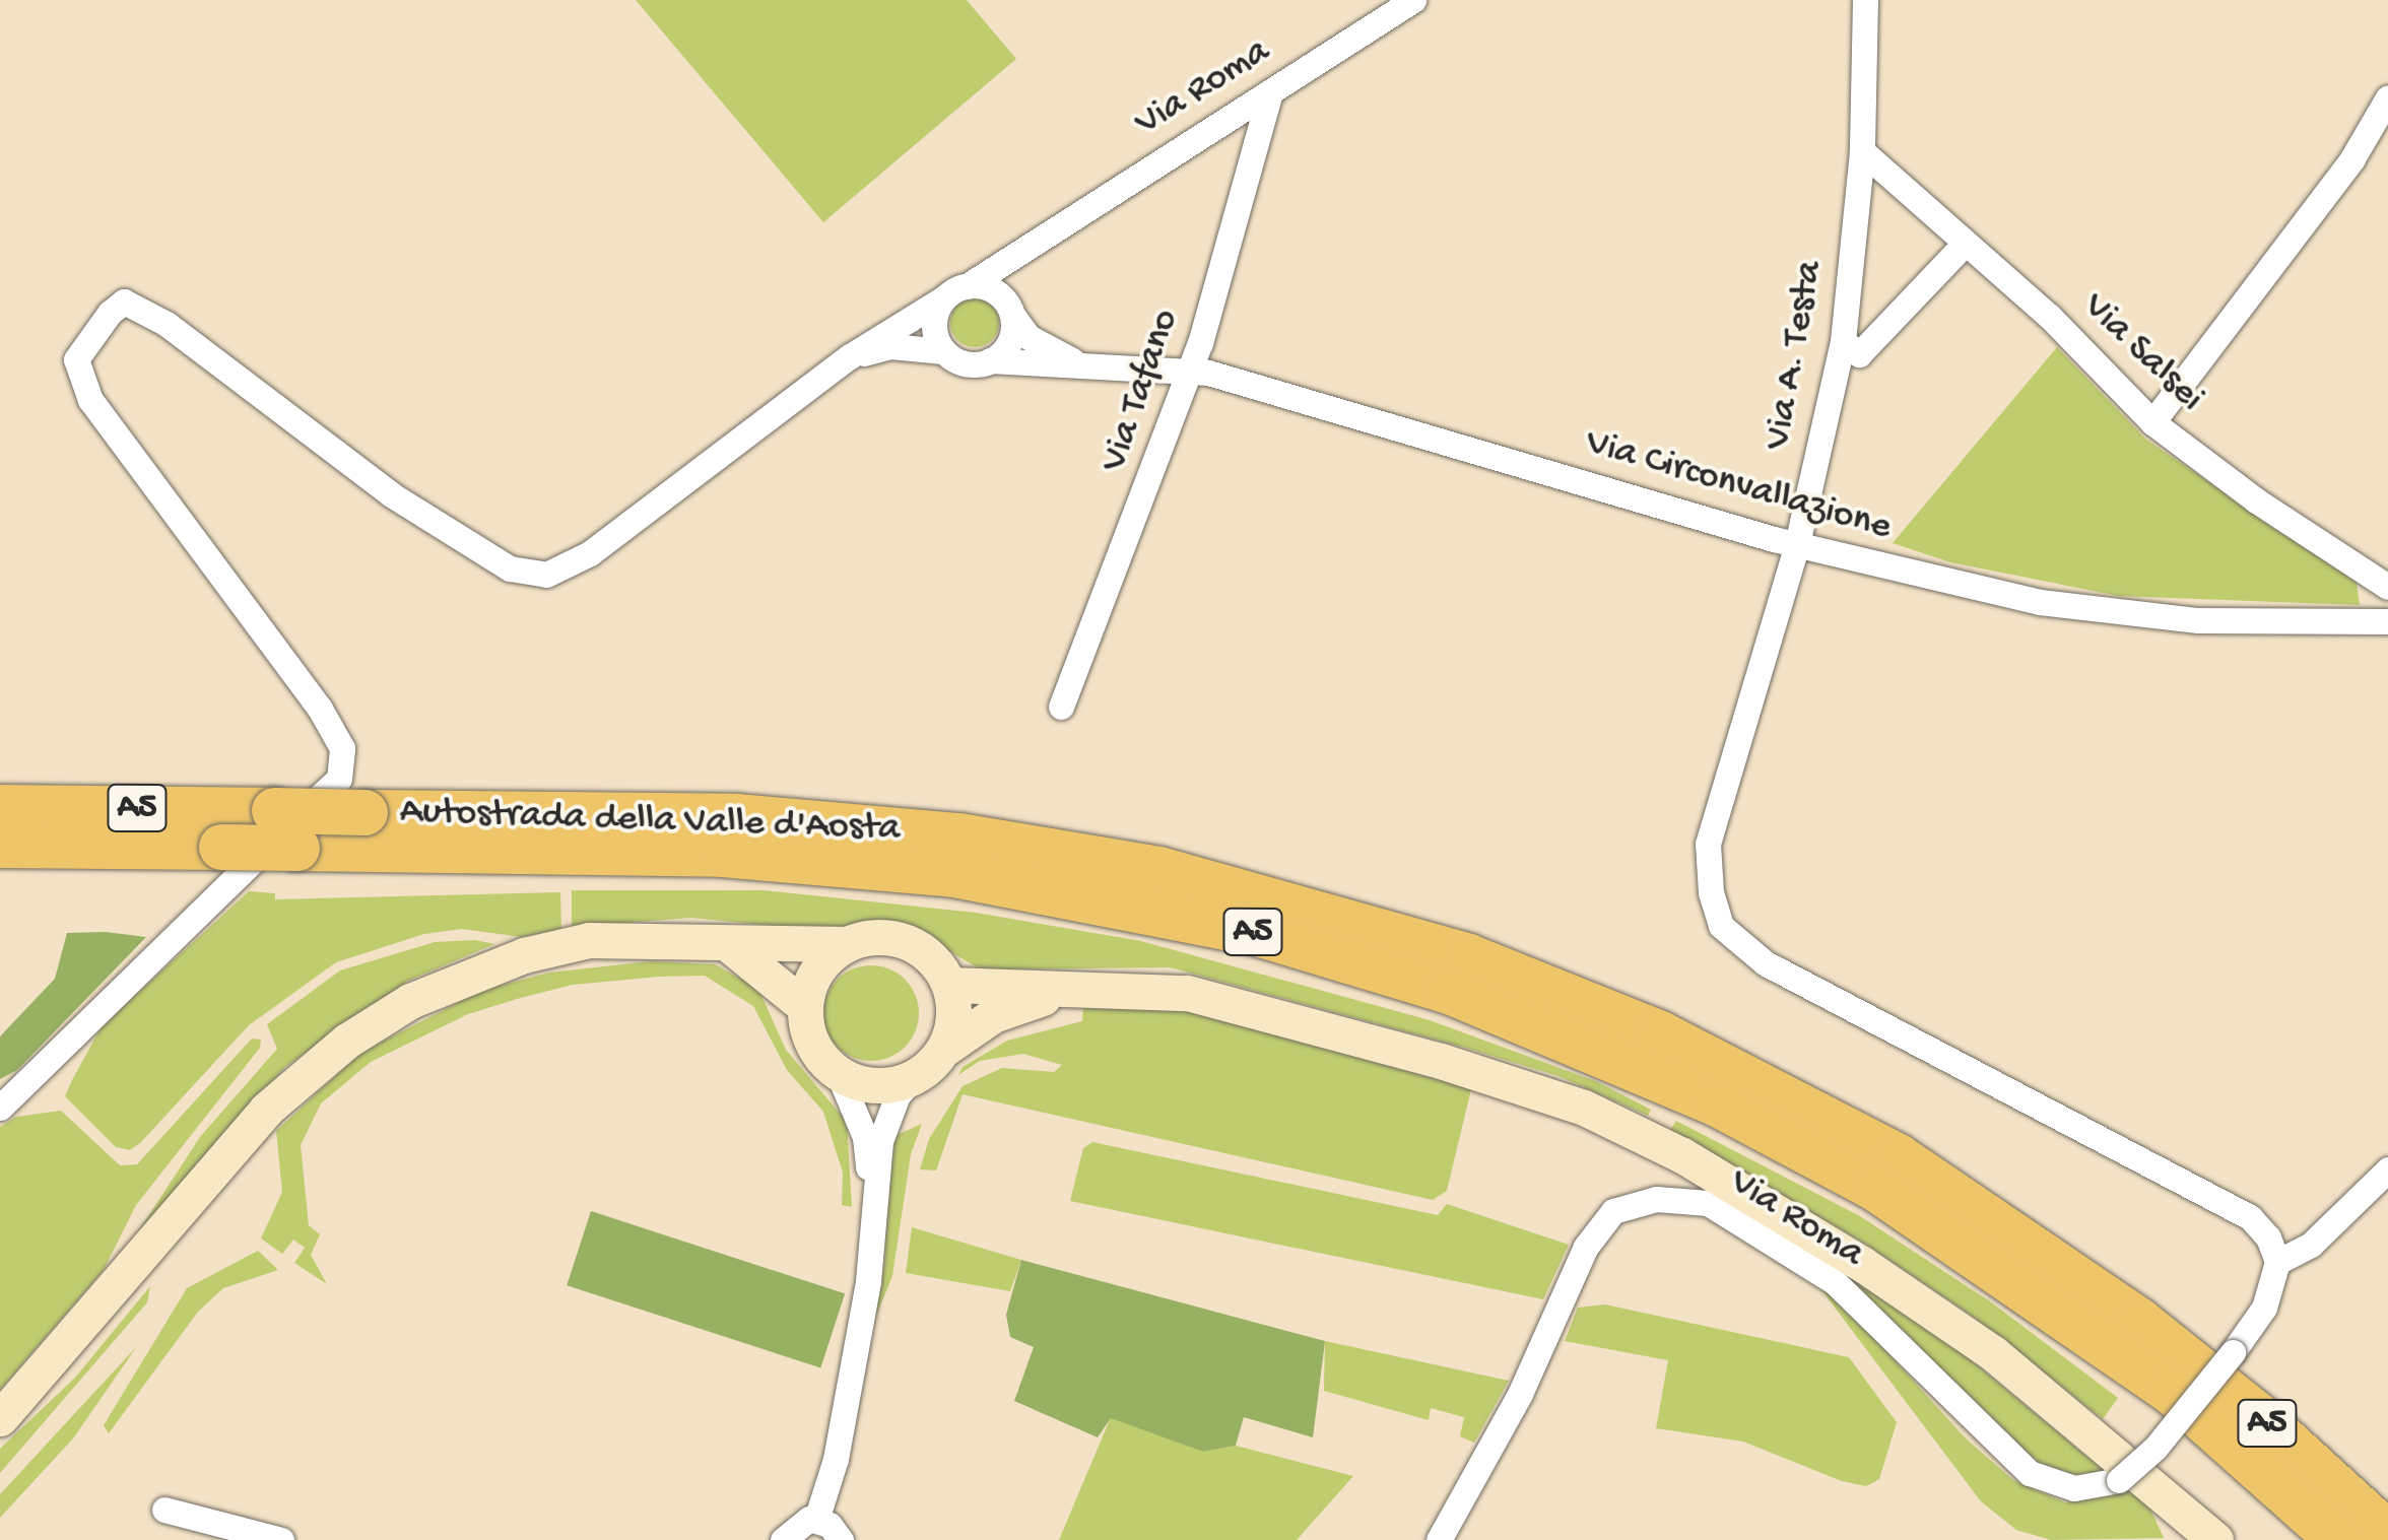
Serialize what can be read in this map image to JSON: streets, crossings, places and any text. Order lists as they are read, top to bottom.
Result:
{
  "streets": {
    "highway": ["A5", "Autostrada della Valle d'Aosta"],
    "street": [
      "Via Roma",
      "Via Salsei",
      "Via A. Testa",
      "Via Tafano",
      "Via Circonvallazione"
    ]
  },
  "crossings": [
    ["Via Roma", "Via A. Testa"],
    ["Via Roma", "Via Tafano"],
    ["Via Roma", "Via Circonvallazione"],
    ["Via Salsei", "Via A. Testa"],
    ["Via A. Testa", "Via Circonvallazione"],
    ["Via Tafano", "Via Circonvallazione"]
  ]
}
